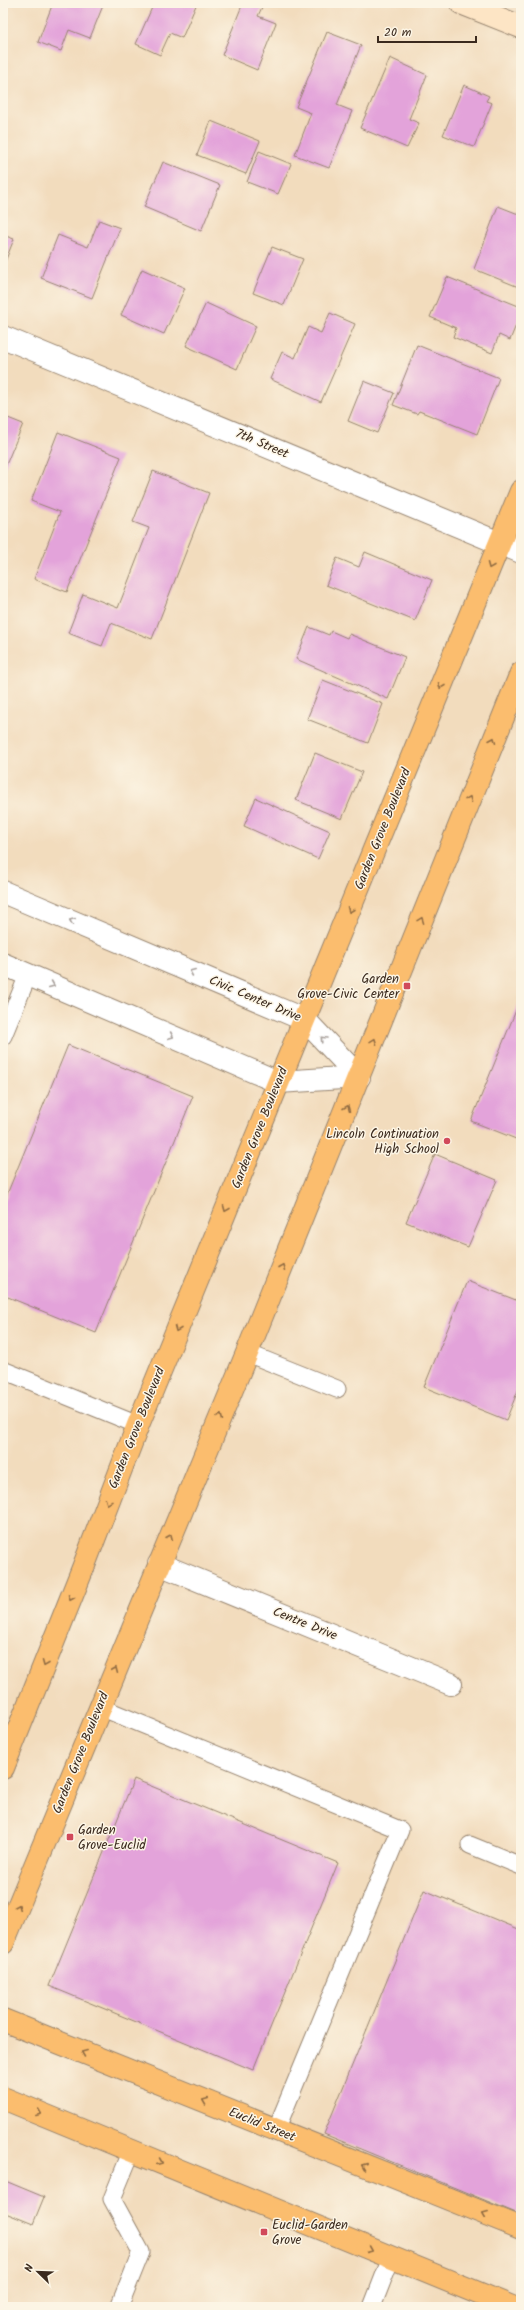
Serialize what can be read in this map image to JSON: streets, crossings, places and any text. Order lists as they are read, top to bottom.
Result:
{
  "streets": {
    "main road": ["Garden Grove Boulevard", "Euclid Street"],
    "street": ["7th Street", "Civic Center Drive", "Centre Drive"]
  },
  "crossings": [
    ["7th Street", "Garden Grove Boulevard"],
    ["Garden Grove Boulevard", "Civic Center Drive"],
    ["Garden Grove Boulevard", "Centre Drive"]
  ],
  "places": {
    "transit": ["Garden Grove-Civic Center", "Garden Grove-Euclid", "Euclid-Garden Grove"],
    "other": ["Lincoln Continuation High School"]
  },
  "scale_bar": "20 m",
  "north": "top left"
}
